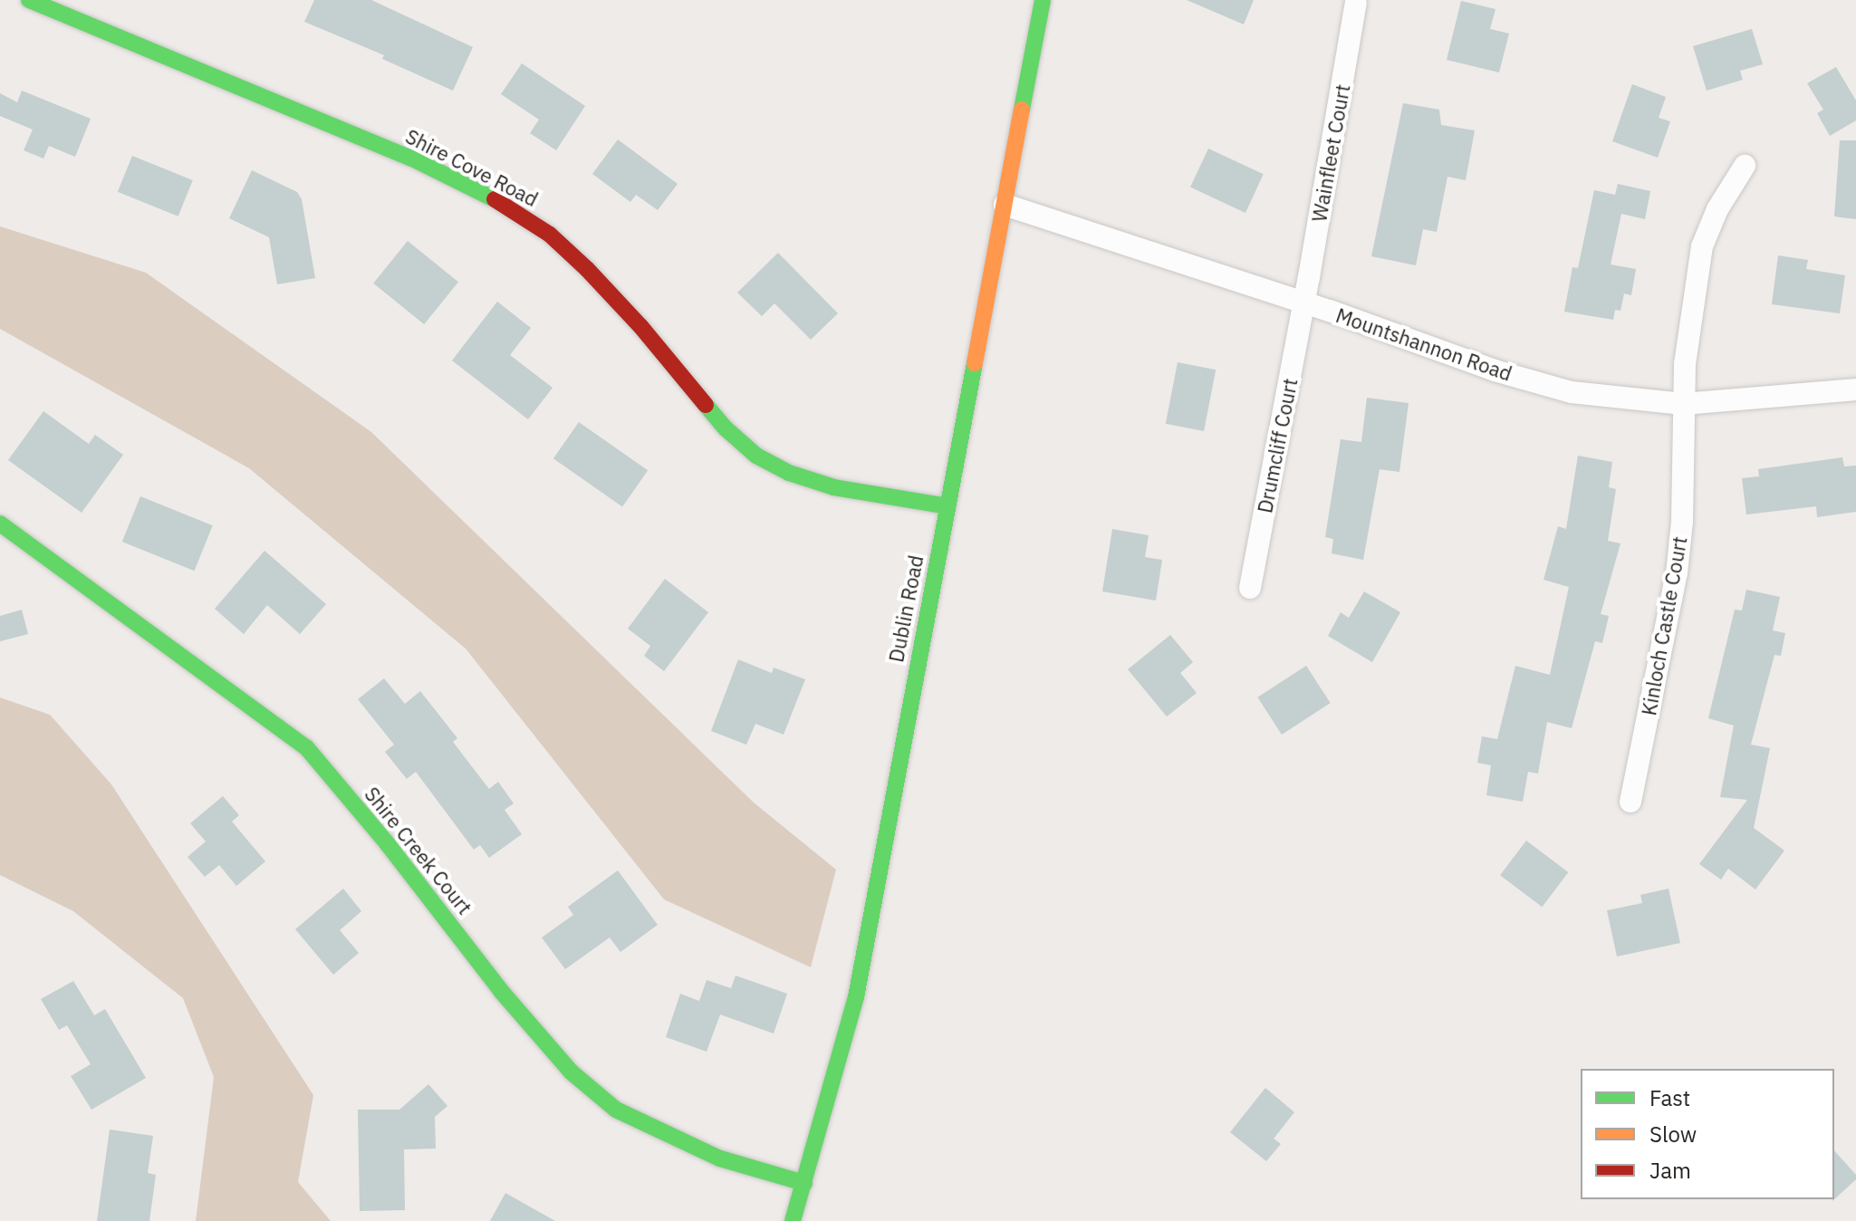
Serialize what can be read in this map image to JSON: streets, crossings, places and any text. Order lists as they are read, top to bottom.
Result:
{
  "streets": {
    "street": [
      "Wainfleet Court",
      "Shire Cove Road",
      "Mountshannon Road",
      "Drumcliff Court",
      "Dublin Road",
      "Kinloch Castle Court",
      "Shire Creek Court"
    ]
  },
  "crossings": [
    ["Wainfleet Court", "Mountshannon Road"],
    ["Wainfleet Court", "Drumcliff Court"],
    ["Shire Cove Road", "Dublin Road"],
    ["Mountshannon Road", "Drumcliff Court"],
    ["Mountshannon Road", "Dublin Road"],
    ["Mountshannon Road", "Kinloch Castle Court"],
    ["Dublin Road", "Shire Creek Court"]
  ],
  "legend": ["Fast", "Slow", "Jam"]
}
